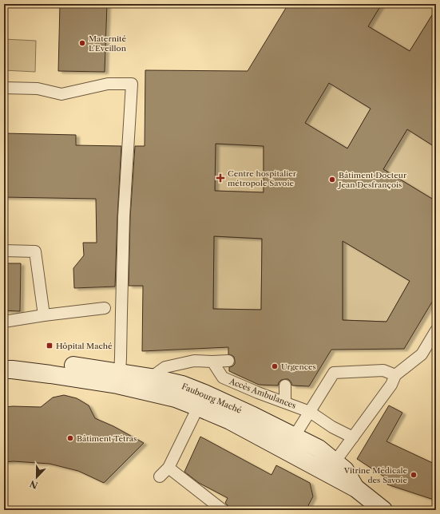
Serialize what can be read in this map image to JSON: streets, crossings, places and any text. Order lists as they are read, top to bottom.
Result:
{
  "streets": {
    "street": ["Faubourg Maché"],
    "lane": ["Accès Ambulances"]
  },
  "places": {
    "other": [
      "Maternité L'Eveillon",
      "Bâtiment Docteur Jean Desfrançois",
      "Urgences",
      "Bâtiment Tétras",
      "Vitrine Médicale des Savoie"
    ],
    "health": ["Centre hospitalier métropole Savoie"],
    "transit": ["Hôpital Maché"]
  },
  "north": "bottom"
}
